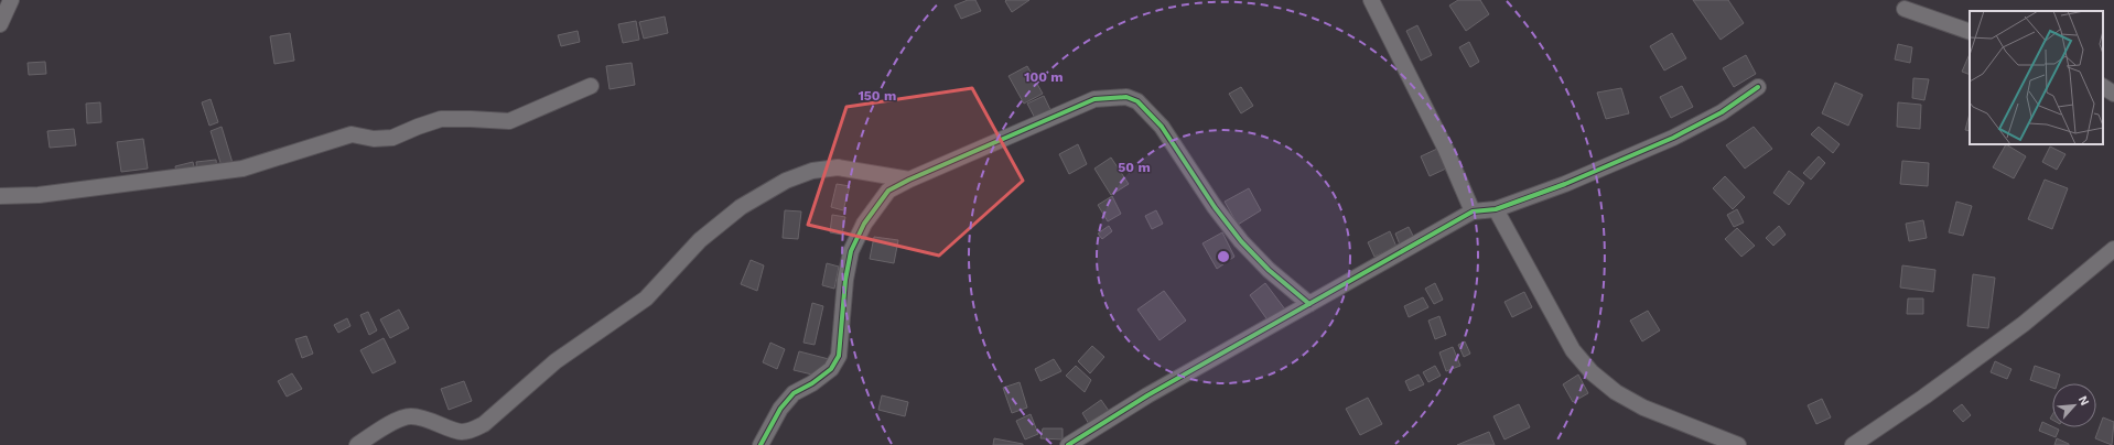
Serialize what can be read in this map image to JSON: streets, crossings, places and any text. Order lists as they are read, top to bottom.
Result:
{
  "north": "top right",
  "rings": ["100 m", "150 m", "50 m"]
}
